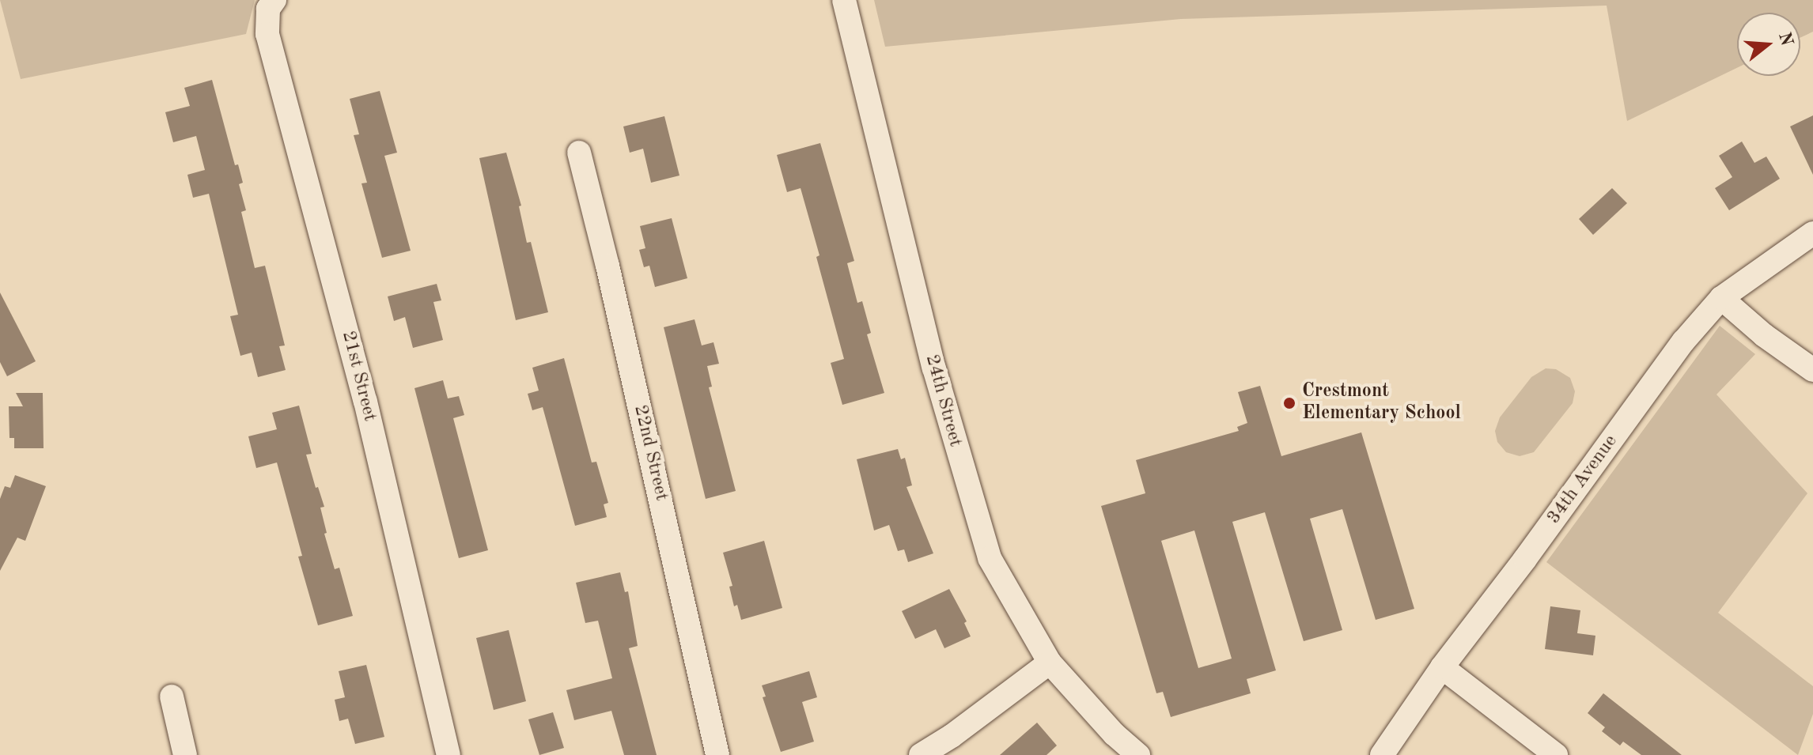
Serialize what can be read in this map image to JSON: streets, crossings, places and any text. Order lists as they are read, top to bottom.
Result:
{
  "streets": {
    "street": [
      "21st Street",
      "24th Street",
      "22nd Street",
      "34th Avenue"
    ]
  },
  "places": ["Crestmont Elementary School"],
  "north": "right"
}
